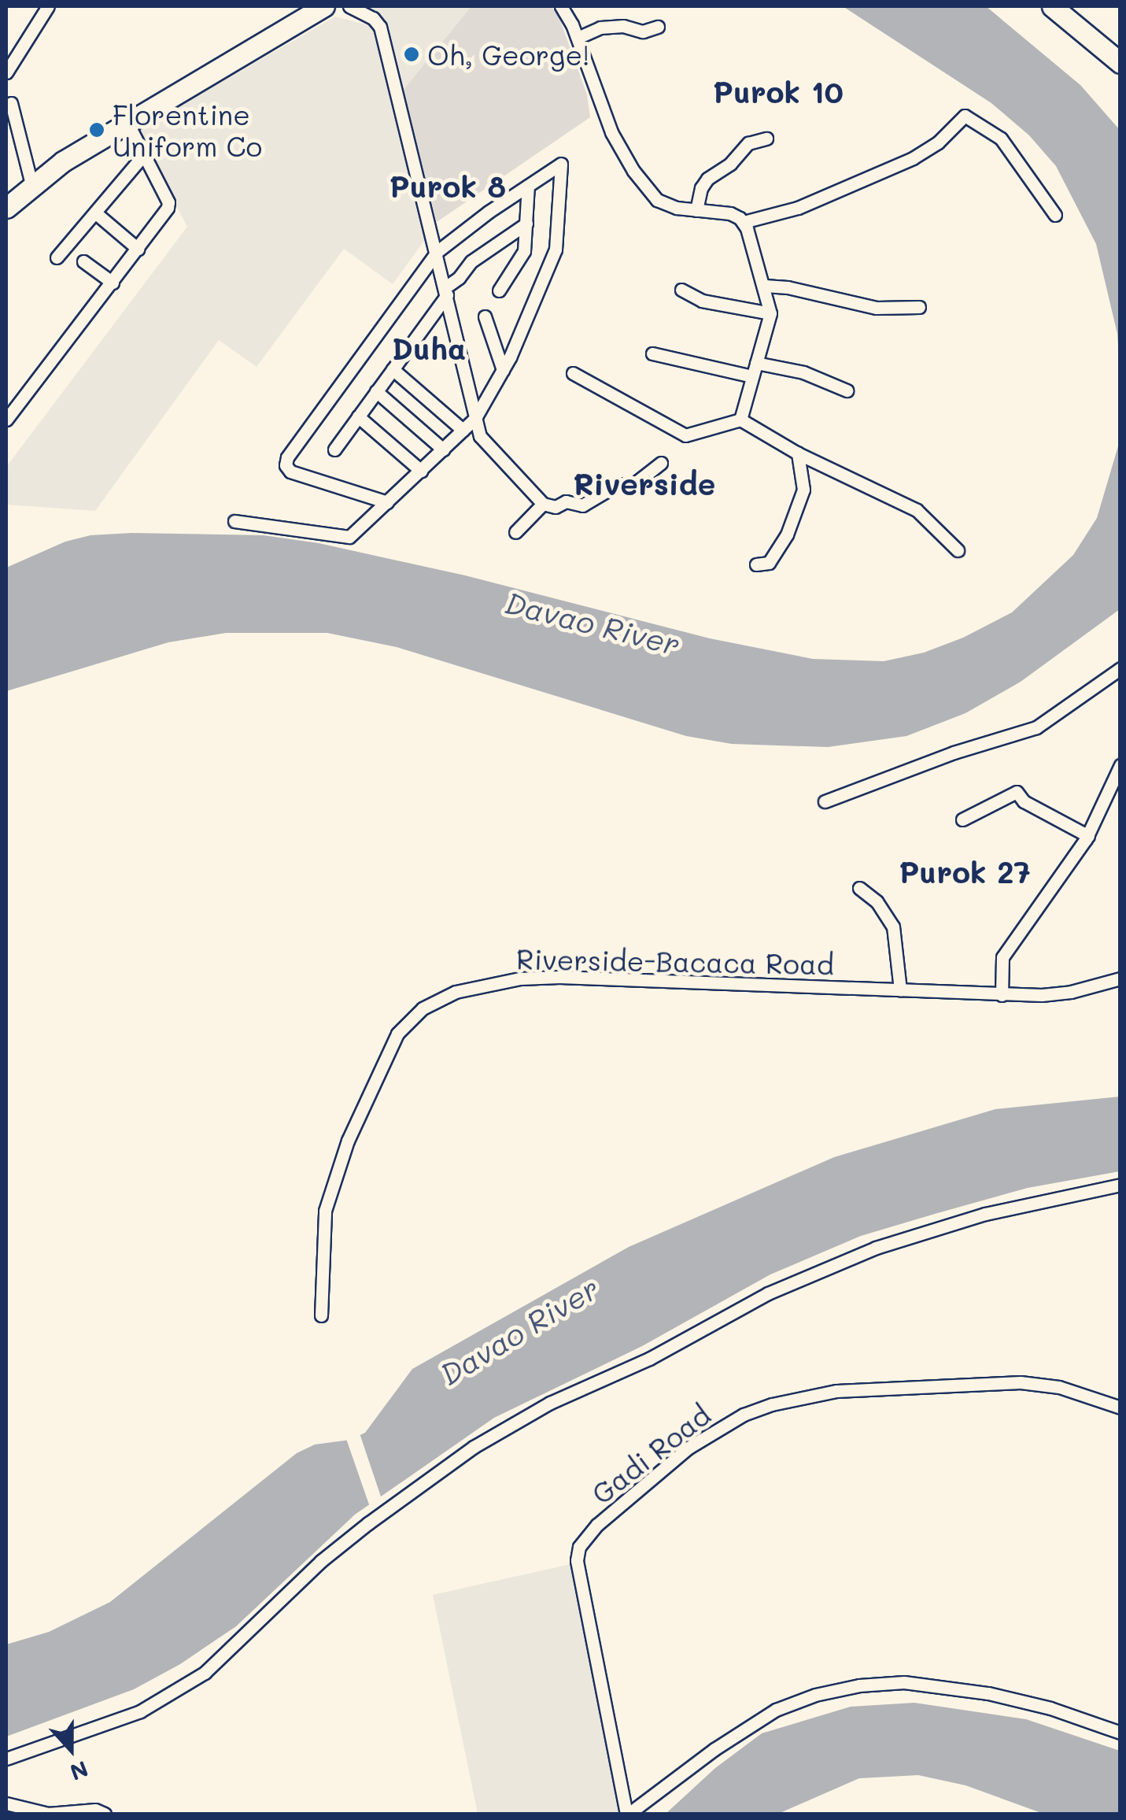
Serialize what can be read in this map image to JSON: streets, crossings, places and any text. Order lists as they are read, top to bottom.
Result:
{
  "streets": {
    "street": ["Riverside-Bacaca Road", "Gadi Road"]
  },
  "districts": [
    "Purok 10",
    "Purok 8",
    "Duha",
    "Riverside",
    "Purok 27"
  ],
  "water": ["Davao River"],
  "places": ["Oh, George!", "Florentine Uniform Co"],
  "north": "bottom"
}
